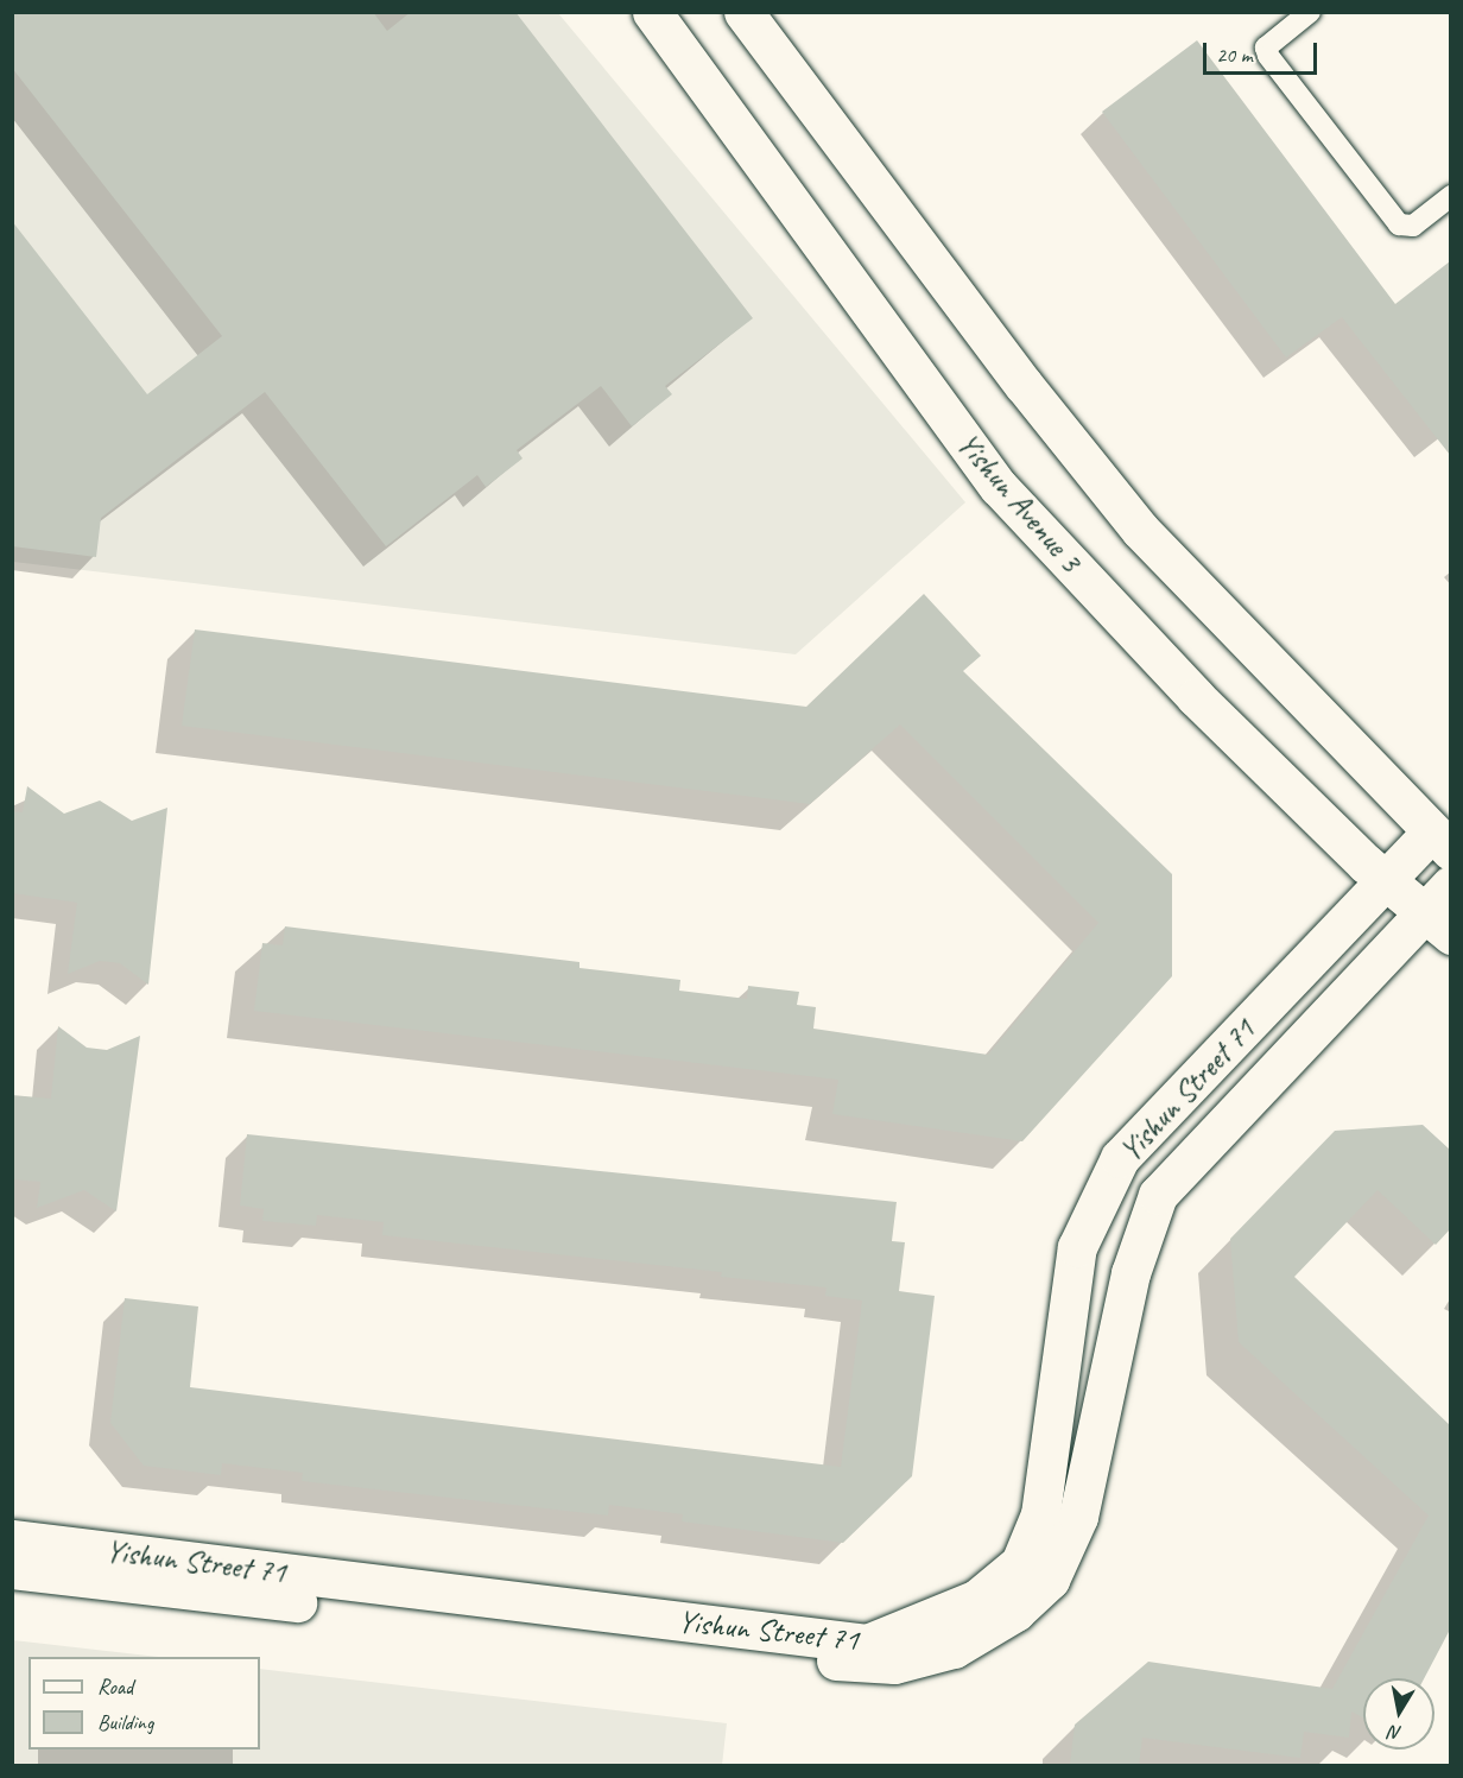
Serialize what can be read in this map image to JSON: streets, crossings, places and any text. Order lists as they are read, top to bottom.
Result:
{
  "streets": {
    "street": ["Yishun Avenue 3", "Yishun Street 71"]
  },
  "crossings": [
    ["Yishun Avenue 3", "Yishun Street 71"]
  ],
  "legend": ["Road", "Building"],
  "scale_bar": "20 m",
  "north": "bottom"
}
